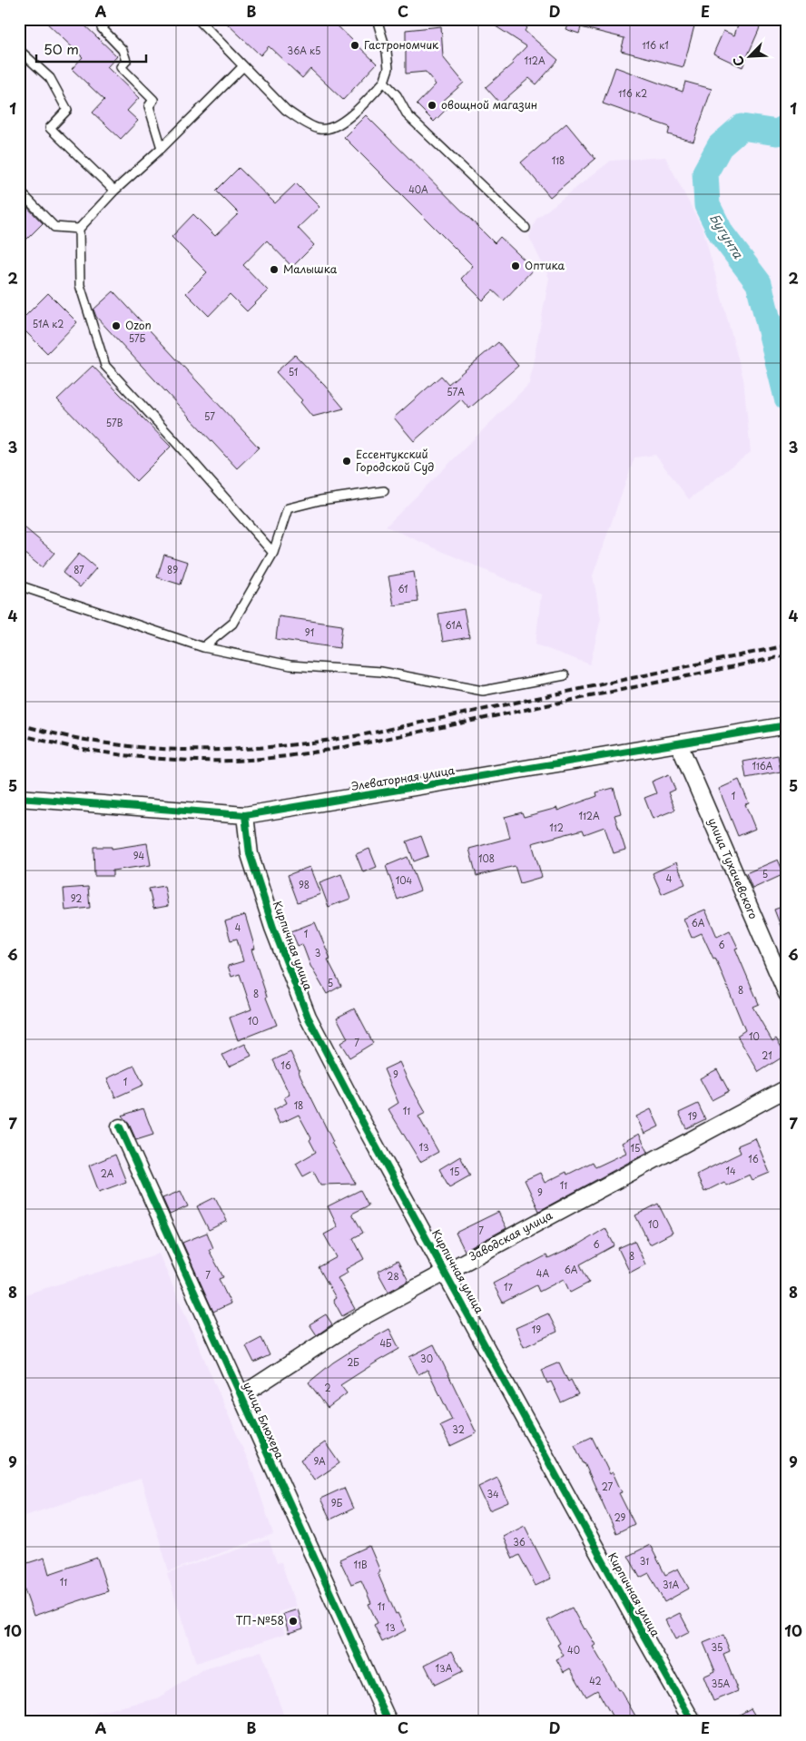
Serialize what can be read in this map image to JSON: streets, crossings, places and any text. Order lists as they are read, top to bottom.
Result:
{
  "streets": {
    "street": [
      "Элеваторная улица",
      "улица Тухачевского",
      "Кирпичная улица",
      "Заводская улица",
      "улица Блюхера"
    ]
  },
  "crossings": [
    ["Элеваторная улица", "улица Тухачевского"],
    ["Элеваторная улица", "Кирпичная улица"],
    ["Кирпичная улица", "Заводская улица"],
    ["Заводская улица", "улица Блюхера"]
  ],
  "water": ["Бугунта"],
  "places": [
    "Гастрономчик",
    "овощной магазин",
    "Оптика",
    "Малышка",
    "Ozon",
    "Ессентукский Городской Суд",
    "ТП-№58"
  ],
  "house_numbers": [
    "116 к1",
    "36А к5",
    "112А",
    "116 к2",
    "118",
    "40А",
    "51А к2",
    "57Б",
    "51",
    "57А",
    "57",
    "57В",
    "87",
    "89",
    "61",
    "61А",
    "91",
    "116А",
    "1",
    "112А",
    "112",
    "94",
    "108",
    "5",
    "4",
    "104",
    "98",
    "92",
    "6А",
    "4",
    "1",
    "6",
    "3",
    "5",
    "8",
    "8",
    "10",
    "10",
    "7",
    "21",
    "16",
    "9",
    "1",
    "18",
    "11",
    "19",
    "13",
    "15",
    "16",
    "14",
    "15",
    "2А",
    "11",
    "9",
    "10",
    "7",
    "6",
    "8",
    "6А",
    "4А",
    "7",
    "28",
    "17",
    "19",
    "4Б",
    "30",
    "2Б",
    "2",
    "32",
    "9А",
    "27",
    "34",
    "9Б",
    "29",
    "36",
    "31",
    "11В",
    "11",
    "31А",
    "11",
    "13",
    "35",
    "40",
    "13А",
    "42",
    "35А"
  ],
  "scale_bar": "50 m",
  "north": "bottom left",
  "grid": {
    "columns": [
      "A",
      "B",
      "C",
      "D",
      "E"
    ],
    "rows": [
      "1",
      "2",
      "3",
      "4",
      "5",
      "6",
      "7",
      "8",
      "9",
      "10"
    ]
  }
}
